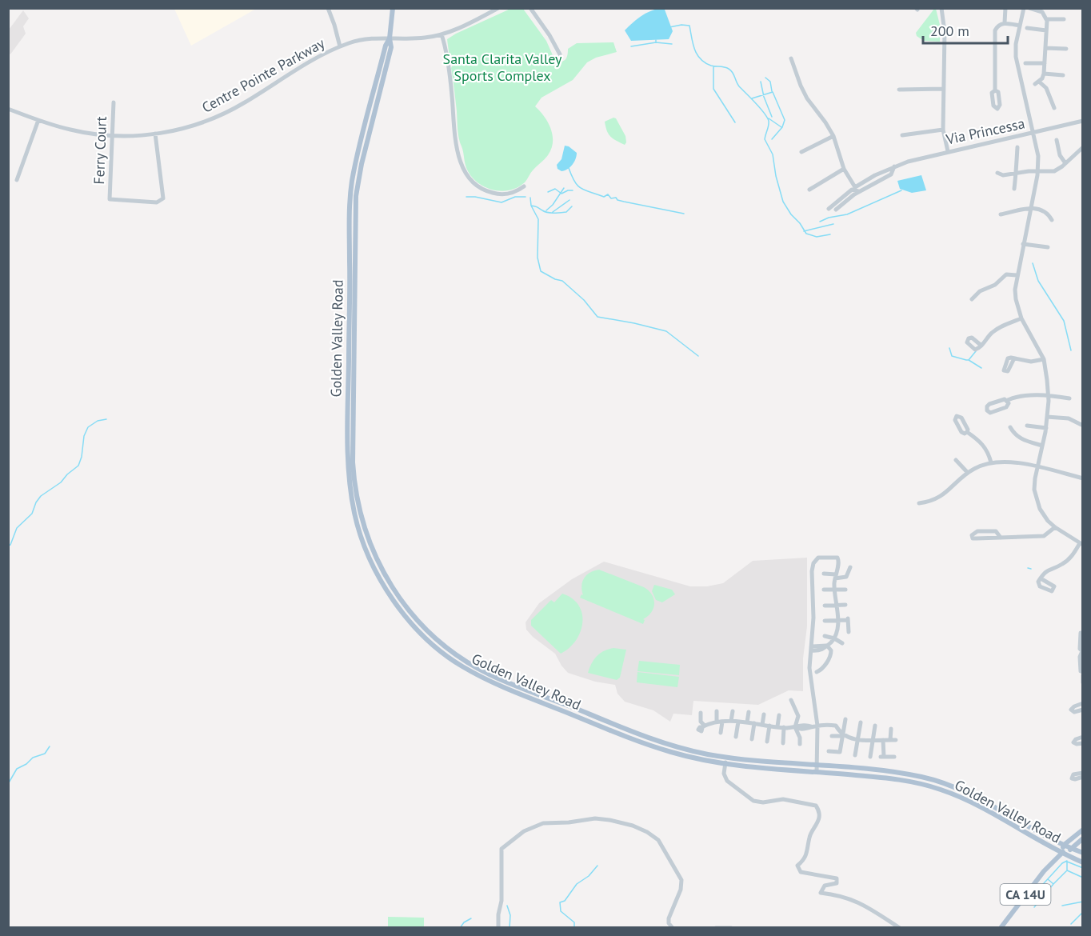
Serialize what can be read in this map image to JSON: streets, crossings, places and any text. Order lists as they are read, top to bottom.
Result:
{
  "streets": {
    "main road": ["Golden Valley Road", "CA 14U"],
    "street": ["Centre Pointe Parkway", "Via Princessa", "Ferry Court"]
  },
  "crossings": [
    ["Centre Pointe Parkway", "Ferry Court"],
    ["Centre Pointe Parkway", "Golden Valley Road"],
    ["Golden Valley Road", "CA 14U"]
  ],
  "parks": ["Santa Clarita Valley Sports Complex"],
  "scale_bar": "200 m"
}
